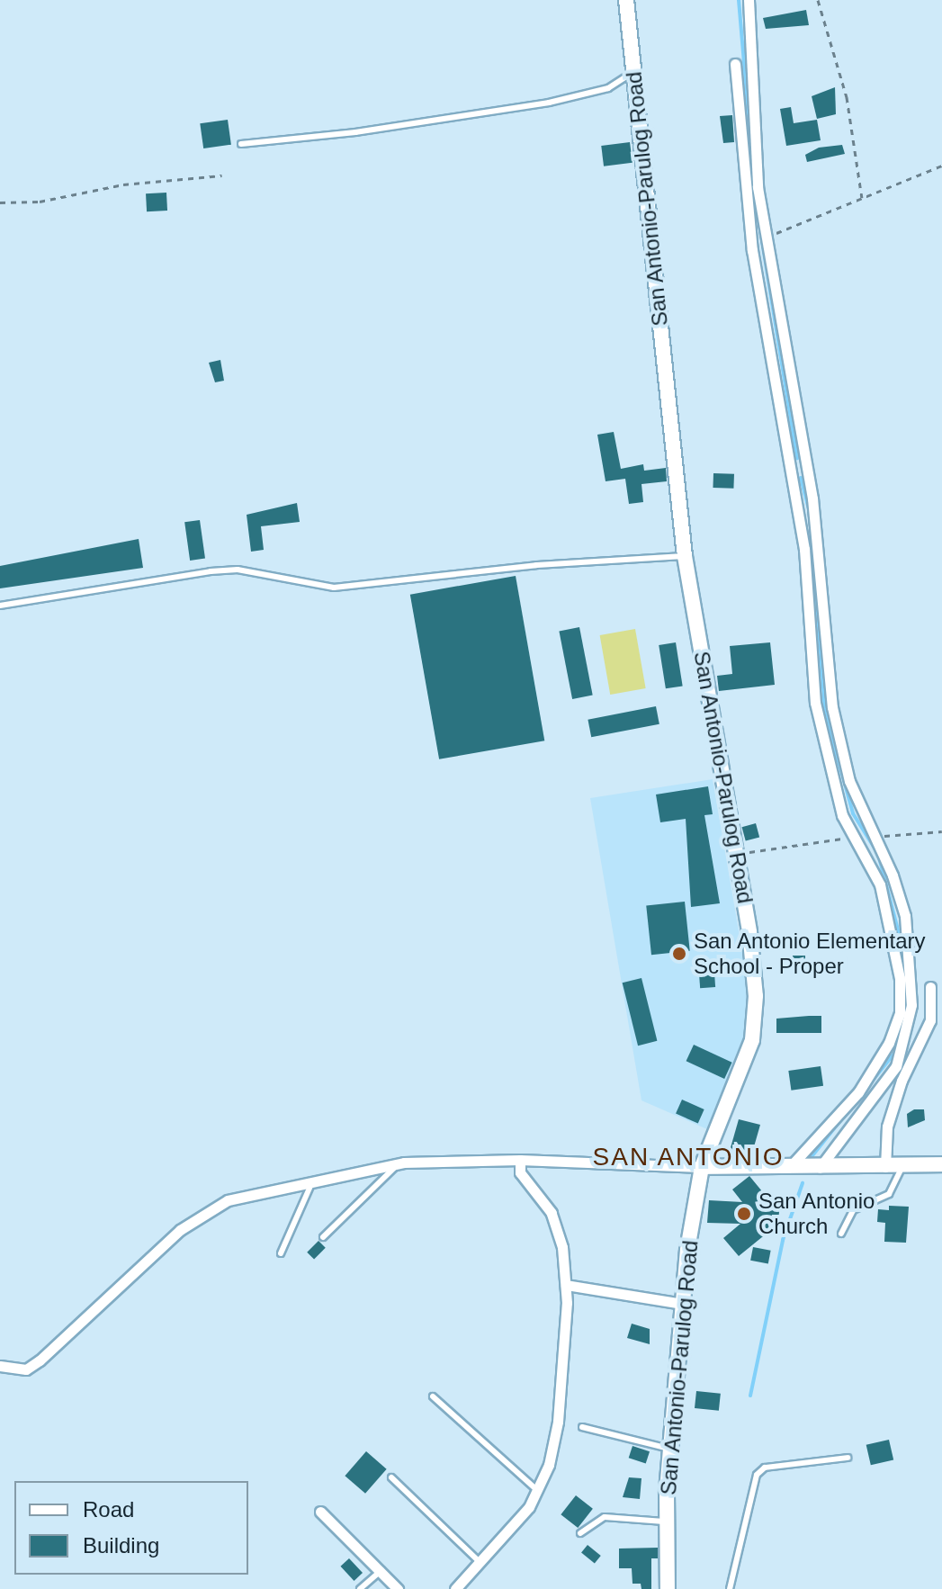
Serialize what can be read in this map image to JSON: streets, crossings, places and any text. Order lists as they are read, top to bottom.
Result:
{
  "streets": {
    "street": ["San Antonio-Parulog Road"]
  },
  "districts": ["SAN ANTONIO"],
  "places": ["San Antonio Elementary School - Proper", "San Antonio Church"],
  "legend": ["Road", "Building"]
}
